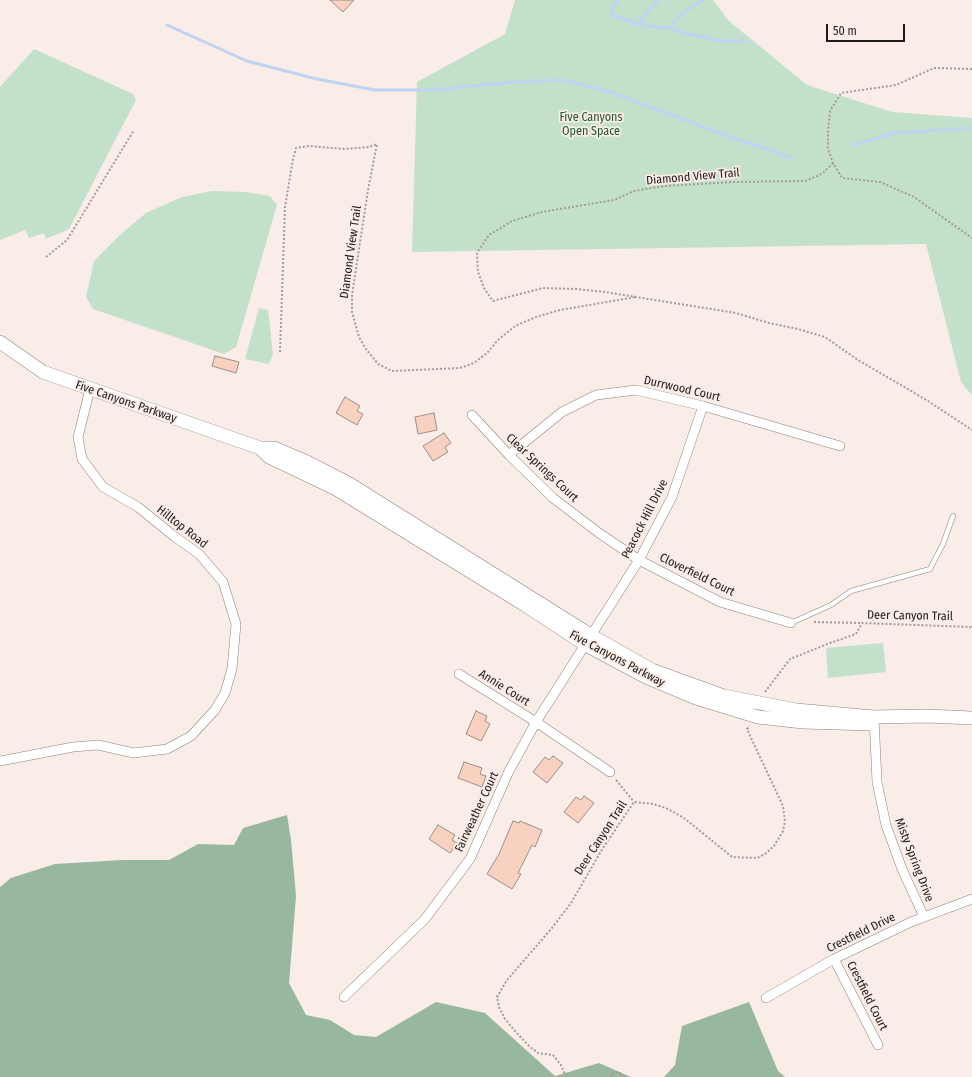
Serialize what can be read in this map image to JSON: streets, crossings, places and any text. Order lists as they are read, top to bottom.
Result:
{
  "streets": {
    "main road": ["Five Canyons Parkway"],
    "street": [
      "Durrwood Court",
      "Clear Springs Court",
      "Peacock Hill Drive",
      "Hilltop Road",
      "Cloverfield Court",
      "Annie Court",
      "Fairweather Court",
      "Misty Spring Drive",
      "Crestfield Drive",
      "Crestfield Court"
    ],
    "path": ["Diamond View Trail", "Deer Canyon Trail"]
  },
  "crossings": [
    ["Durrwood Court", "Clear Springs Court"],
    ["Durrwood Court", "Peacock Hill Drive"],
    ["Five Canyons Parkway", "Peacock Hill Drive"],
    ["Five Canyons Parkway", "Hilltop Road"],
    ["Five Canyons Parkway", "Deer Canyon Trail"],
    ["Five Canyons Parkway", "Fairweather Court"],
    ["Five Canyons Parkway", "Misty Spring Drive"],
    ["Clear Springs Court", "Peacock Hill Drive"],
    ["Clear Springs Court", "Cloverfield Court"],
    ["Peacock Hill Drive", "Cloverfield Court"],
    ["Peacock Hill Drive", "Fairweather Court"],
    ["Annie Court", "Fairweather Court"],
    ["Misty Spring Drive", "Crestfield Drive"],
    ["Crestfield Drive", "Crestfield Court"]
  ],
  "parks": ["Five Canyons Open Space"],
  "scale_bar": "50 m"
}
